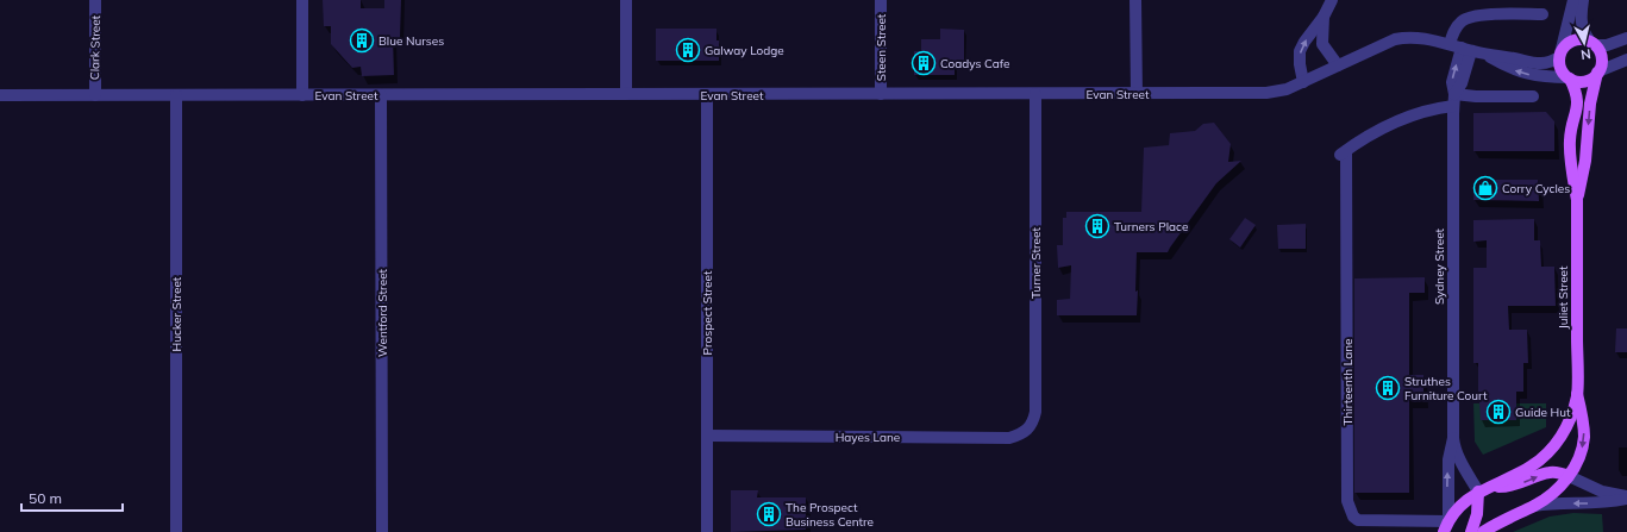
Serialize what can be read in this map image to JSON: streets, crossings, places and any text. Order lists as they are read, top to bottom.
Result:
{
  "streets": {
    "main road": ["Juliet Street"],
    "street": [
      "Clark Street",
      "Steen Street",
      "Evan Street",
      "Turner Street",
      "Sydney Street",
      "Wentford Street",
      "Prospect Street",
      "Hucker Street",
      "Thirteenth Lane",
      "Hayes Lane"
    ]
  },
  "crossings": [
    ["Clark Street", "Evan Street"],
    ["Steen Street", "Evan Street"],
    ["Evan Street", "Turner Street"],
    ["Evan Street", "Sydney Street"],
    ["Evan Street", "Juliet Street"],
    ["Evan Street", "Wentford Street"],
    ["Evan Street", "Prospect Street"],
    ["Evan Street", "Hucker Street"],
    ["Turner Street", "Hayes Lane"],
    ["Sydney Street", "Thirteenth Lane"],
    ["Prospect Street", "Hayes Lane"]
  ],
  "places": {
    "building": [
      "Blue Nurses",
      "Galway Lodge",
      "Coadys Cafe",
      "Turners Place",
      "Struthes Furniture Court",
      "Guide Hut",
      "The Prospect Business Centre"
    ],
    "shop": ["Corry Cycles"]
  },
  "scale_bar": "50 m",
  "north": "bottom"
}
